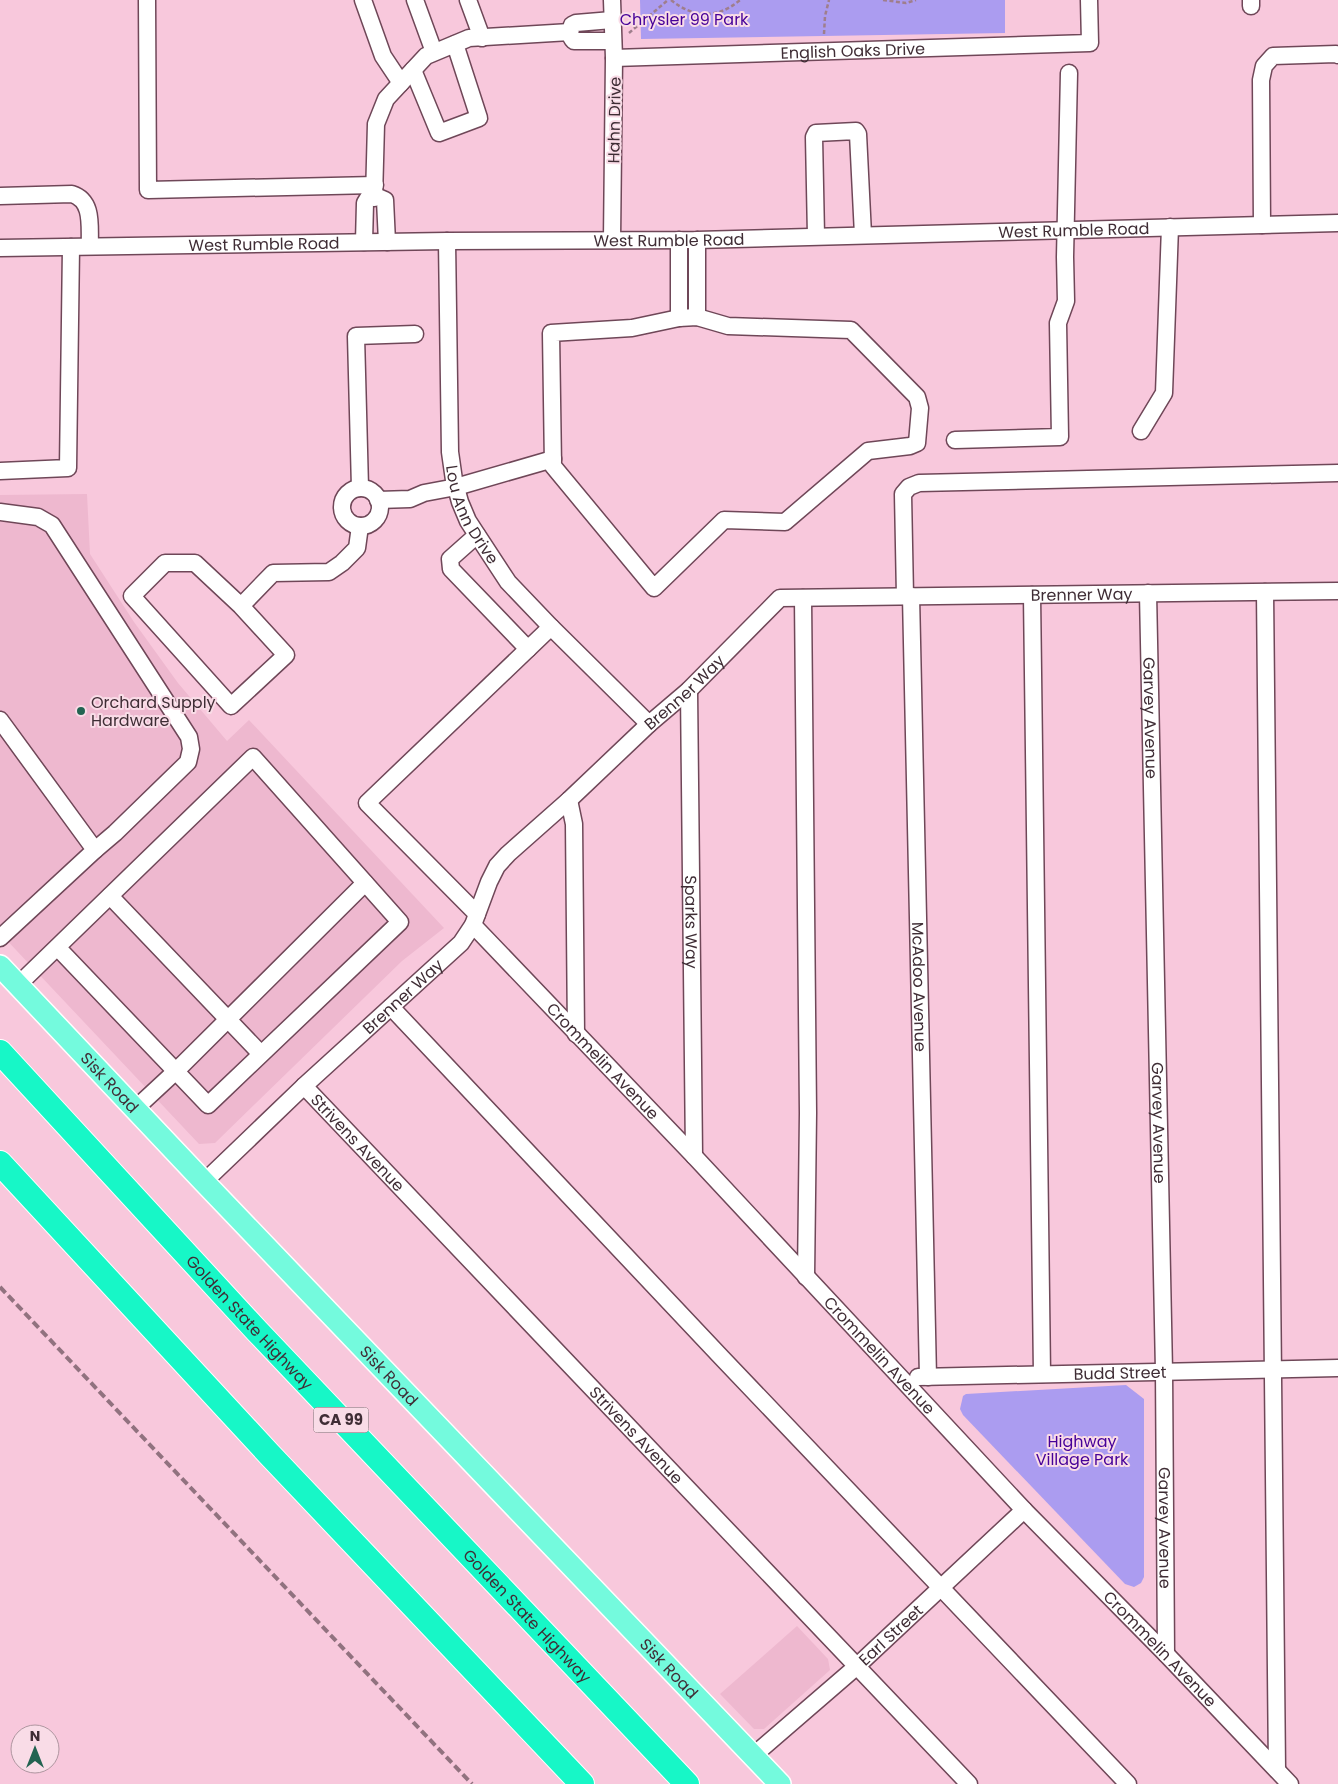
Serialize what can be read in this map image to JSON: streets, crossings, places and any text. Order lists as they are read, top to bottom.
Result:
{
  "streets": {
    "highway": ["Golden State Highway", "CA 99"],
    "main road": ["Sisk Road"],
    "street": [
      "English Oaks Drive",
      "Hahn Drive",
      "West Rumble Road",
      "Lou Ann Drive",
      "Brenner Way",
      "Garvey Avenue",
      "Sparks Way",
      "McAdoo Avenue",
      "Crommelin Avenue",
      "Strivens Avenue",
      "Budd Street",
      "Earl Street"
    ]
  },
  "crossings": [
    ["English Oaks Drive", "Hahn Drive"],
    ["Hahn Drive", "West Rumble Road"],
    ["West Rumble Road", "Lou Ann Drive"],
    ["Lou Ann Drive", "Brenner Way"],
    ["Brenner Way", "Garvey Avenue"],
    ["Brenner Way", "Sparks Way"],
    ["Brenner Way", "McAdoo Avenue"],
    ["Brenner Way", "Crommelin Avenue"],
    ["Brenner Way", "Sisk Road"],
    ["Brenner Way", "Strivens Avenue"],
    ["Garvey Avenue", "Crommelin Avenue"],
    ["Garvey Avenue", "Budd Street"],
    ["Sparks Way", "Crommelin Avenue"],
    ["McAdoo Avenue", "Budd Street"],
    ["Crommelin Avenue", "Budd Street"],
    ["Crommelin Avenue", "Earl Street"],
    ["Sisk Road", "Earl Street"],
    ["Strivens Avenue", "Earl Street"]
  ],
  "parks": ["Chrysler 99 Park", "Highway Village Park"],
  "places": ["Orchard Supply Hardware"],
  "north": "top"
}
